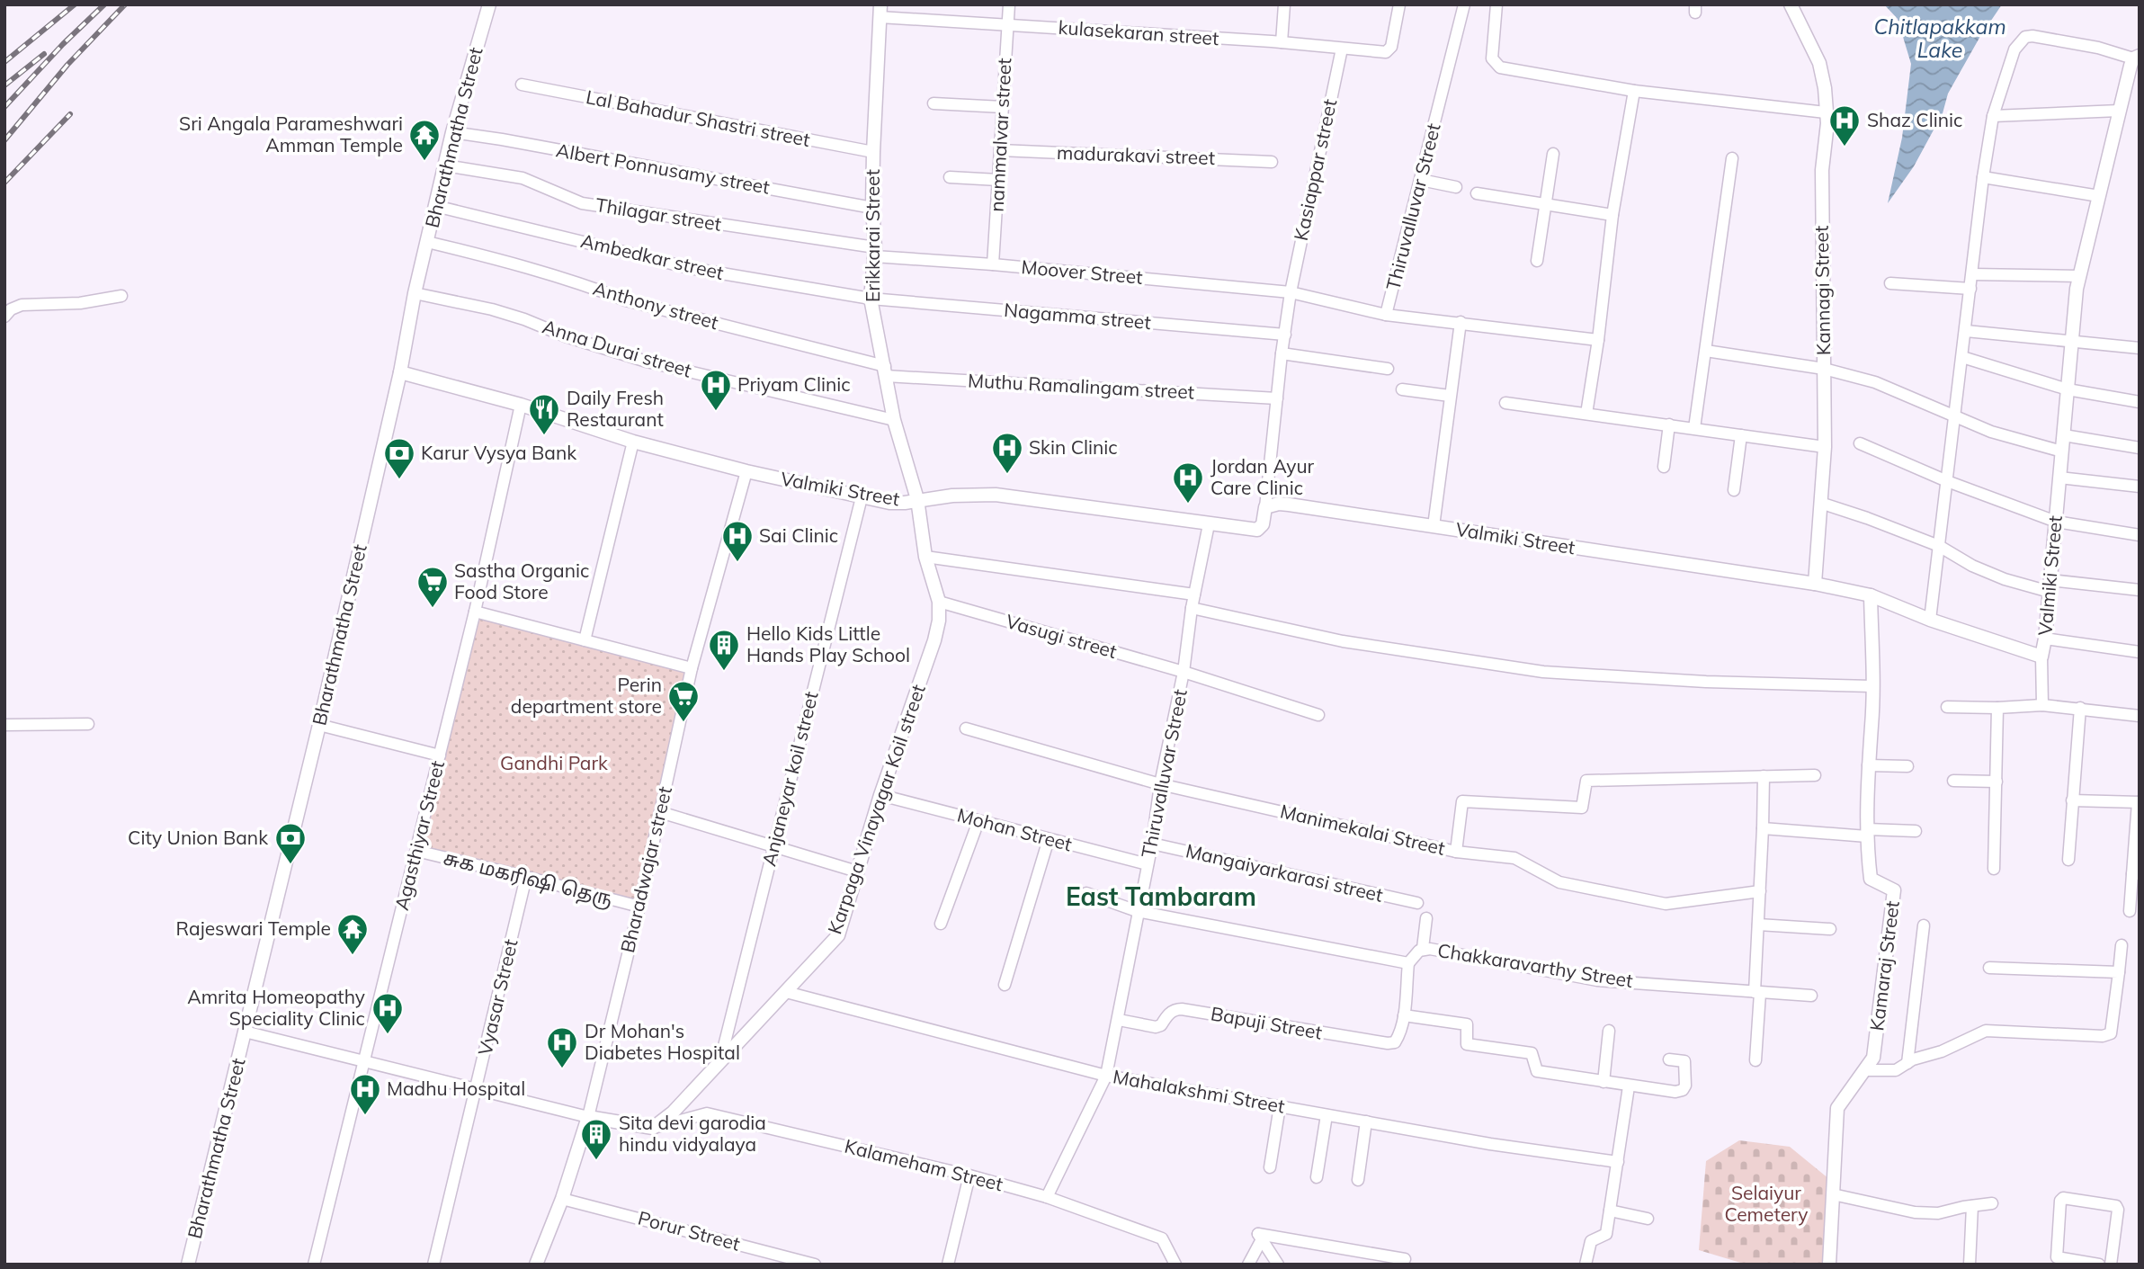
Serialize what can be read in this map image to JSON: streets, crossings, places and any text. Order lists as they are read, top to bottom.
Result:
{
  "streets": {
    "street": [
      "kulasekaran street",
      "Lal Bahadur Shastri street",
      "nammalvar street",
      "Bharathmatha Street",
      "madurakavi street",
      "Albert Ponnusamy street",
      "Kasiappar street",
      "Thiruvalluvar Street",
      "Thilagar street",
      "Erikkarai Street",
      "Ambedkar street",
      "Moover Street",
      "Kannagi Street",
      "Anthony street",
      "Nagamma street",
      "Anna Durai street",
      "Muthu Ramalingam street",
      "Valmiki Street",
      "Vasugi street",
      "Anjaneyar koil street",
      "Karpaga Vinayagar Koil street",
      "Mohan Street",
      "Manimekalai Street",
      "Agasthiyar Street",
      "Bharadwajar street",
      "Mangaiyarkarasi street",
      "சுக மகரிஷி தெரு",
      "Chakkaravarthy Street",
      "Kamaraj Street",
      "Vyasar Street",
      "Bapuji Street",
      "Mahalakshmi Street",
      "Kalameham Street",
      "Porur Street"
    ]
  },
  "crossings": [
    ["kulasekaran street", "nammalvar street"],
    ["kulasekaran street", "Kasiappar street"],
    ["kulasekaran street", "Erikkarai Street"],
    ["Lal Bahadur Shastri street", "Erikkarai Street"],
    ["nammalvar street", "madurakavi street"],
    ["nammalvar street", "Moover Street"],
    ["Bharathmatha Street", "Albert Ponnusamy street"],
    ["Bharathmatha Street", "Thilagar street"],
    ["Bharathmatha Street", "Ambedkar street"],
    ["Bharathmatha Street", "Anthony street"],
    ["Bharathmatha Street", "Anna Durai street"],
    ["Bharathmatha Street", "Valmiki Street"],
    ["Albert Ponnusamy street", "Erikkarai Street"],
    ["Kasiappar street", "Thiruvalluvar Street"],
    ["Kasiappar street", "Moover Street"],
    ["Kasiappar street", "Nagamma street"],
    ["Kasiappar street", "Muthu Ramalingam street"],
    ["Kasiappar street", "Valmiki Street"],
    ["Thiruvalluvar Street", "Moover Street"],
    ["Thiruvalluvar Street", "Valmiki Street"],
    ["Thiruvalluvar Street", "Vasugi street"],
    ["Thiruvalluvar Street", "Mohan Street"],
    ["Thiruvalluvar Street", "Manimekalai Street"],
    ["Thiruvalluvar Street", "Mangaiyarkarasi street"],
    ["Thiruvalluvar Street", "Chakkaravarthy Street"],
    ["Thiruvalluvar Street", "Bapuji Street"],
    ["Thiruvalluvar Street", "Mahalakshmi Street"],
    ["Thiruvalluvar Street", "Kalameham Street"],
    ["Thilagar street", "Erikkarai Street"],
    ["Thilagar street", "Moover Street"],
    ["Erikkarai Street", "Ambedkar street"],
    ["Erikkarai Street", "Moover Street"],
    ["Erikkarai Street", "Anthony street"],
    ["Erikkarai Street", "Nagamma street"],
    ["Erikkarai Street", "Anna Durai street"],
    ["Erikkarai Street", "Muthu Ramalingam street"],
    ["Erikkarai Street", "Valmiki Street"],
    ["Erikkarai Street", "Karpaga Vinayagar Koil street"],
    ["Ambedkar street", "Nagamma street"],
    ["Kannagi Street", "Valmiki Street"],
    ["Anthony street", "Muthu Ramalingam street"],
    ["Valmiki Street", "Anjaneyar koil street"],
    ["Valmiki Street", "Karpaga Vinayagar Koil street"],
    ["Valmiki Street", "Agasthiyar Street"],
    ["Valmiki Street", "Bharadwajar street"],
    ["Valmiki Street", "Kamaraj Street"],
    ["Vasugi street", "Karpaga Vinayagar Koil street"],
    ["Anjaneyar koil street", "Karpaga Vinayagar Koil street"],
    ["Karpaga Vinayagar Koil street", "Mohan Street"],
    ["Karpaga Vinayagar Koil street", "Mahalakshmi Street"],
    ["Karpaga Vinayagar Koil street", "Kalameham Street"],
    ["Agasthiyar Street", "சுக மகரிஷி தெரு"],
    ["Bharadwajar street", "சுக மகரிஷி தெரு"],
    ["Bharadwajar street", "Porur Street"],
    ["சுக மகரிஷி தெரு", "Vyasar Street"],
    ["Chakkaravarthy Street", "Bapuji Street"]
  ],
  "districts": ["East Tambaram"],
  "water": ["Chitlapakkam Lake"],
  "parks": ["Gandhi Park", "Selaiyur Cemetery"],
  "places": {
    "hospital": [
      "Shaz Clinic",
      "Priyam Clinic",
      "Skin Clinic",
      "Jordan Ayur Care Clinic",
      "Sai Clinic",
      "Amrita Homeopathy Speciality Clinic",
      "Dr Mohan's Diabetes Hospital",
      "Madhu Hospital"
    ],
    "temple": ["Sri Angala Parameshwari Amman Temple", "Rajeswari Temple"],
    "restaurant": ["Daily Fresh Restaurant"],
    "bank": ["Karur Vysya Bank", "City Union Bank"],
    "supermarket": ["Sastha Organic Food Store", "Perin department store"],
    "building": ["Hello Kids Little Hands Play School", "Sita devi garodia hindu vidyalaya"]
  }
}
